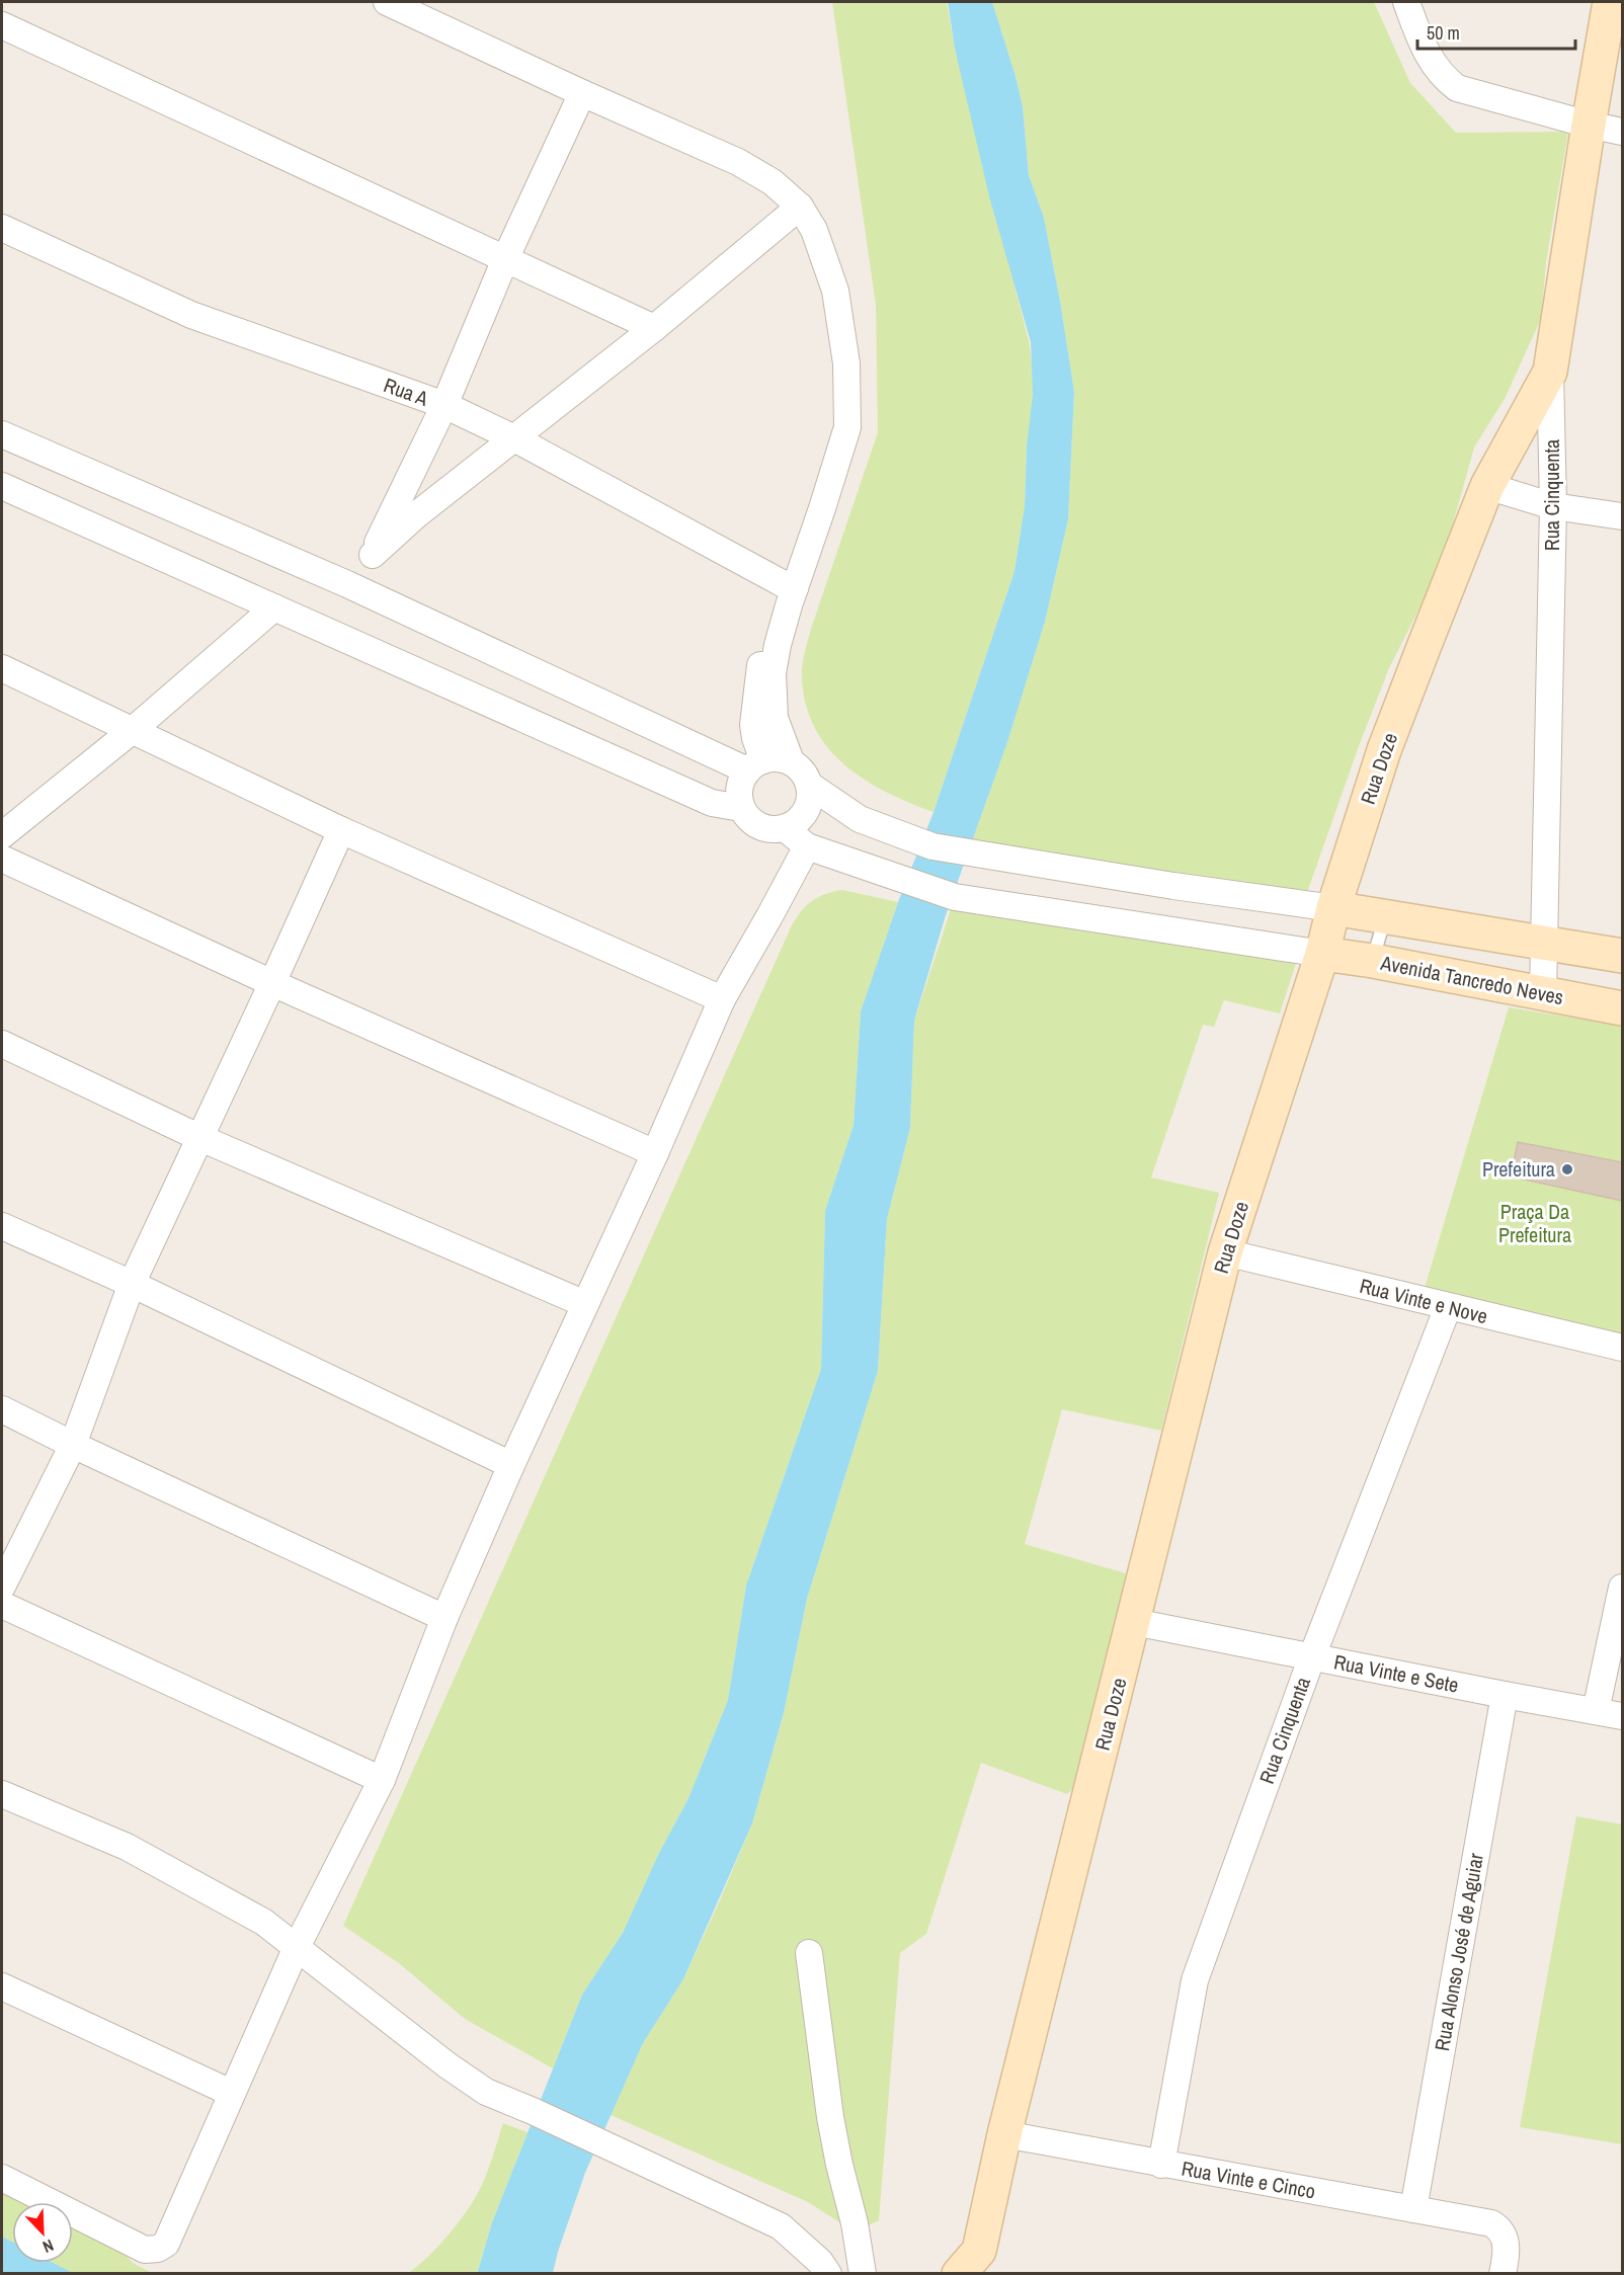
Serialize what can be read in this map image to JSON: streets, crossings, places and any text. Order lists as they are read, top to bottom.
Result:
{
  "streets": {
    "street": [
      "Rua A",
      "Rua Cinquenta",
      "Rua Doze",
      "Avenida Tancredo Neves",
      "Rua Vinte e Nove",
      "Rua Vinte e Sete",
      "Rua Alonso José de Aguiar",
      "Rua Vinte e Cinco"
    ]
  },
  "crossings": [
    ["Rua Cinquenta", "Rua Doze"],
    ["Rua Cinquenta", "Avenida Tancredo Neves"],
    ["Rua Cinquenta", "Rua Vinte e Nove"],
    ["Rua Cinquenta", "Rua Vinte e Sete"],
    ["Rua Cinquenta", "Rua Vinte e Cinco"],
    ["Rua Doze", "Avenida Tancredo Neves"],
    ["Rua Doze", "Rua Vinte e Nove"],
    ["Rua Doze", "Rua Vinte e Sete"],
    ["Rua Doze", "Rua Vinte e Cinco"],
    ["Rua Vinte e Sete", "Rua Alonso José de Aguiar"],
    ["Rua Alonso José de Aguiar", "Rua Vinte e Cinco"]
  ],
  "parks": ["Praça Da Prefeitura"],
  "places": ["Prefeitura"],
  "scale_bar": "50 m",
  "north": "bottom right"
}
